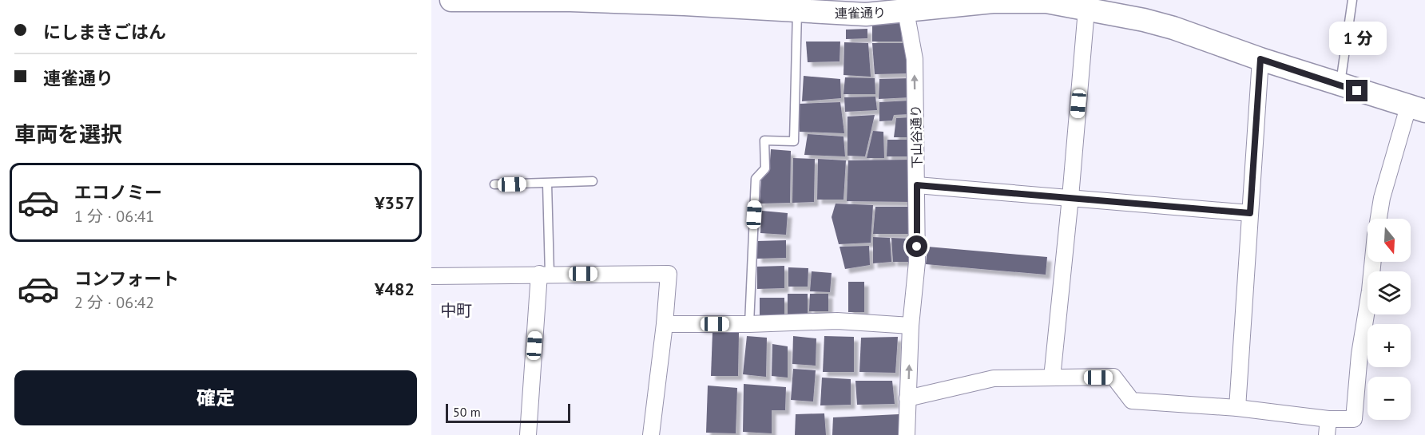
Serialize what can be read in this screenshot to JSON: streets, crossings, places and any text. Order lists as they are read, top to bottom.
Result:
{
  "streets": {
    "main road": ["連雀通り"],
    "street": ["下山谷通り"]
  },
  "crossings": [
    ["連雀通り", "下山谷通り"]
  ],
  "one_way": ["下山谷通り"],
  "districts": ["中町"],
  "scale_bar": "50 m",
  "north": "bottom",
  "page": {
    "banner": ["にしまきごはん", "連雀通り"],
    "bubble": "1 分",
    "heading": "車両を選択",
    "list": [
      {
        "name": "エコノミー",
        "note": "1 分 · 06:41",
        "value": "¥357"
      },
      {
        "name": "コンフォート",
        "note": "2 分 · 06:42",
        "value": "¥482"
      }
    ],
    "map_buttons": ["+", "−"],
    "buttons": "確定",
    "scale": "50 m"
  }
}
